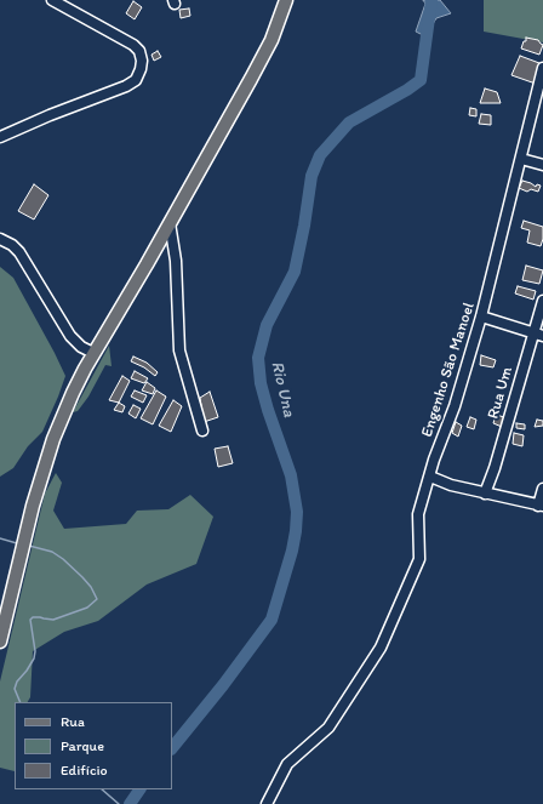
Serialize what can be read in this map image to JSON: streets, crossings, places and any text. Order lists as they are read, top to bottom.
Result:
{
  "streets": {
    "street": ["Engenho São Manoel", "Rua Um"]
  },
  "water": ["Rio Una"],
  "legend": ["Rua", "Parque", "Edifício"]
}
